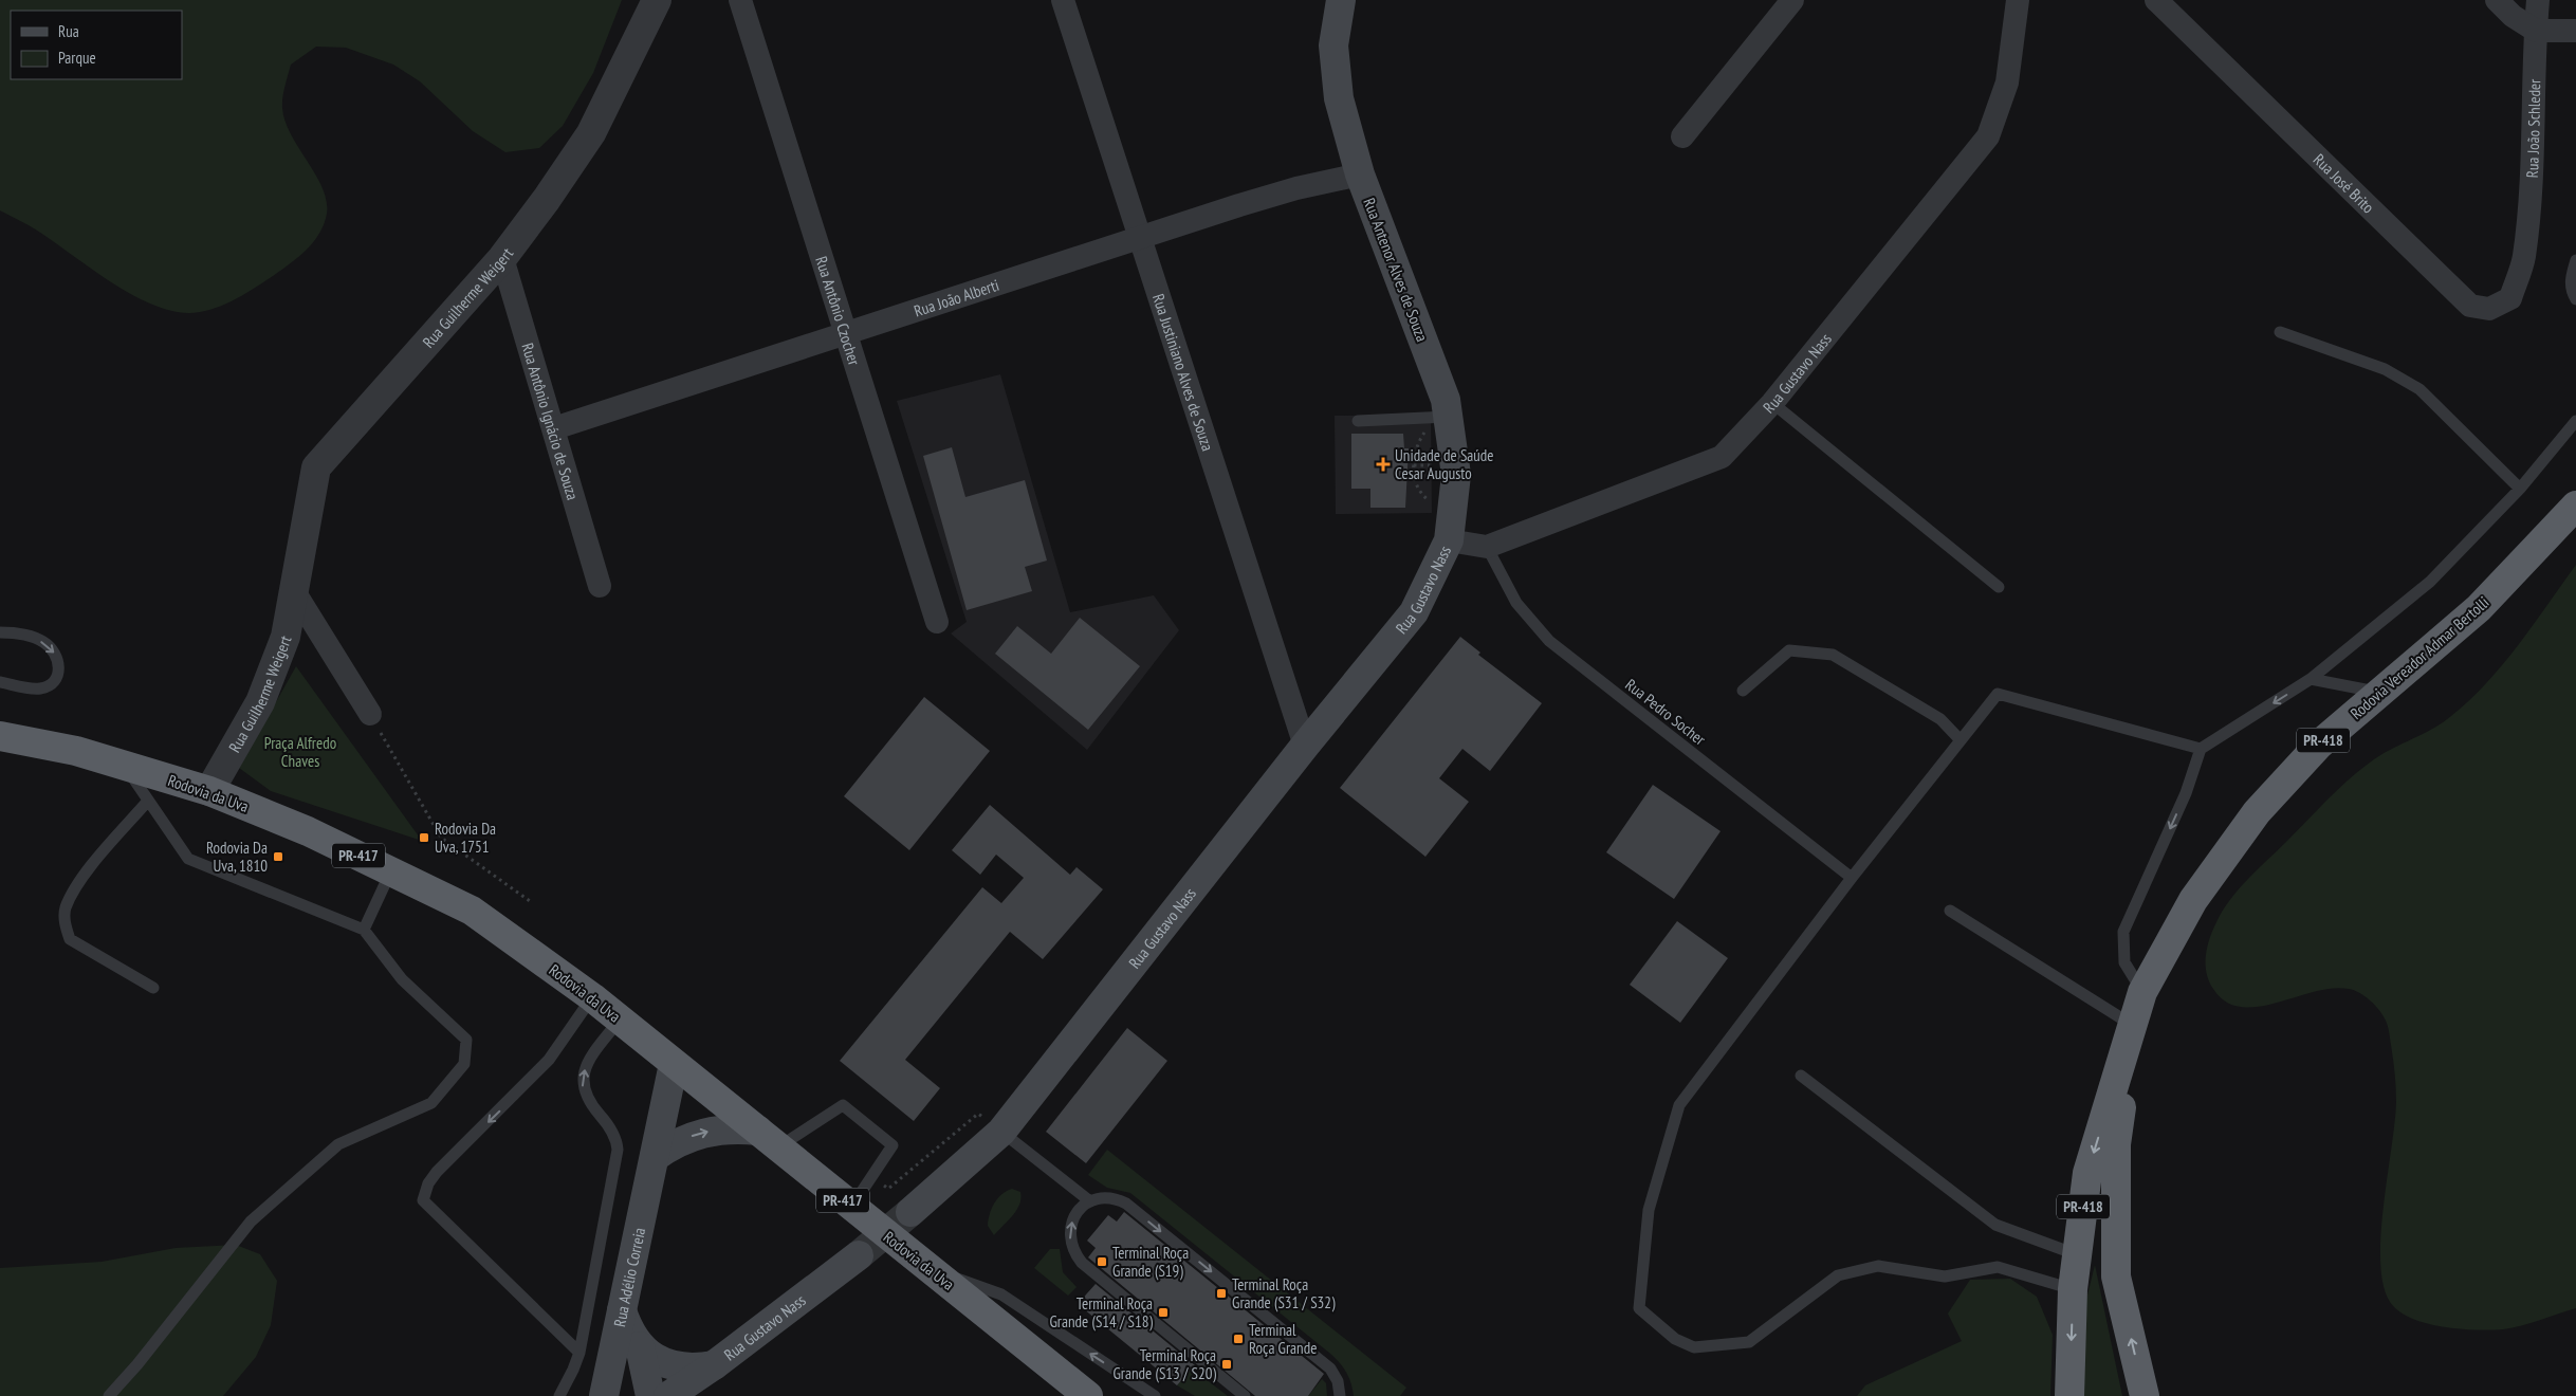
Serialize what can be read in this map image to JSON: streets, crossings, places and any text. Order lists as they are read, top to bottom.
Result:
{
  "streets": {
    "highway": [
      "Rodovia Vereador Admar Bertolli",
      "PR-418",
      "Rodovia da Uva",
      "PR-417"
    ],
    "main road": ["Rua Antenor Alves de Souza", "Rua Gustavo Nass", "Rua Adélio Correia"],
    "street": [
      "Rua João Schleder",
      "Rua José Brito",
      "Rua Guilherme Weigert",
      "Rua João Alberti",
      "Rua Antônio Czocher",
      "Rua Justiniano Alves de Souza",
      "Rua Antônio Ignácio de Souza"
    ],
    "lane": ["Rua Pedro Socher"]
  },
  "crossings": [
    ["Rua João Schleder", "Rua José Brito"],
    ["Rua Antenor Alves de Souza", "Rua João Alberti"],
    ["Rua Antenor Alves de Souza", "Rua Gustavo Nass"],
    ["Rua Guilherme Weigert", "Rua Antônio Ignácio de Souza"],
    ["Rua Guilherme Weigert", "Rodovia da Uva"],
    ["Rua João Alberti", "Rua Antônio Czocher"],
    ["Rua João Alberti", "Rua Justiniano Alves de Souza"],
    ["Rua João Alberti", "Rua Antônio Ignácio de Souza"],
    ["Rua Gustavo Nass", "Rua Justiniano Alves de Souza"],
    ["Rua Gustavo Nass", "Rua Pedro Socher"],
    ["Rodovia da Uva", "Rua Adélio Correia"]
  ],
  "parks": ["Praça Alfredo Chaves"],
  "places": {
    "health": ["Unidade de Saúde Cesar Augusto"],
    "transit": [
      "Rodovia Da Uva, 1751",
      "Rodovia Da Uva, 1810",
      "Terminal Roça Grande (S19)",
      "Terminal Roça Grande (S31 / S32)",
      "Terminal Roça Grande (S14 / S18)",
      "Terminal Roça Grande",
      "Terminal Roça Grande (S13 / S20)"
    ]
  },
  "legend": ["Rua", "Parque"]
}
